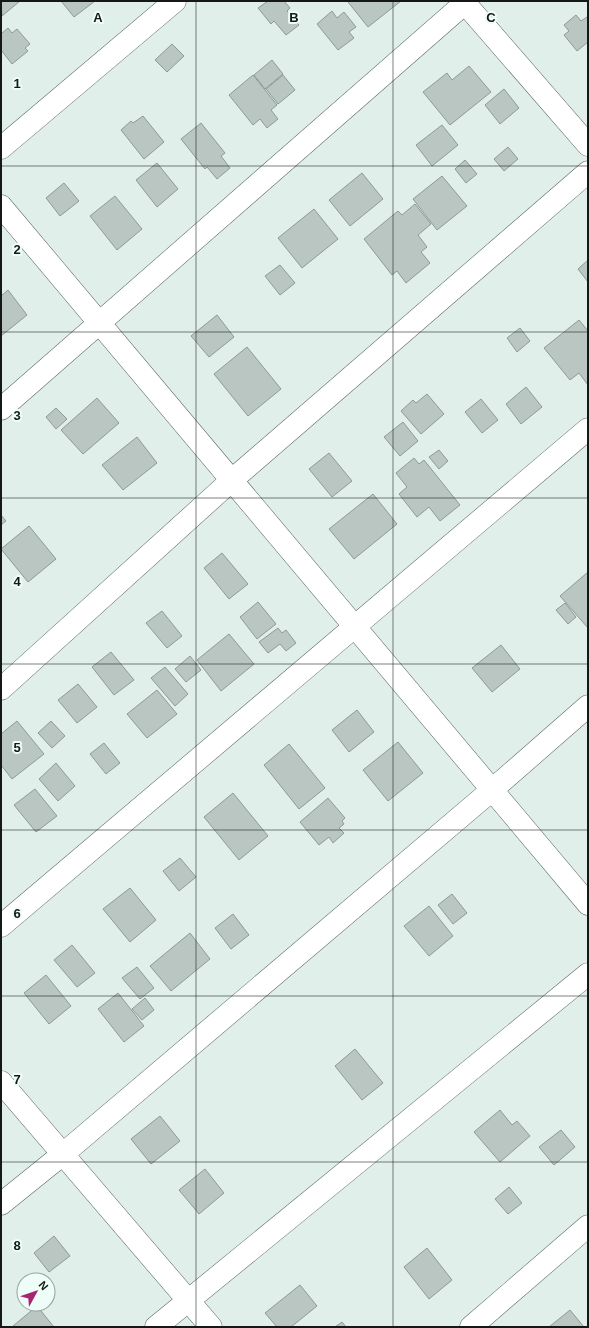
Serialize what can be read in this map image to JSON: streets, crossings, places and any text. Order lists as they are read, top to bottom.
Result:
{
  "north": "top right",
  "grid": {
    "columns": ["A", "B", "C"],
    "rows": [
      "1",
      "2",
      "3",
      "4",
      "5",
      "6",
      "7",
      "8"
    ]
  }
}
